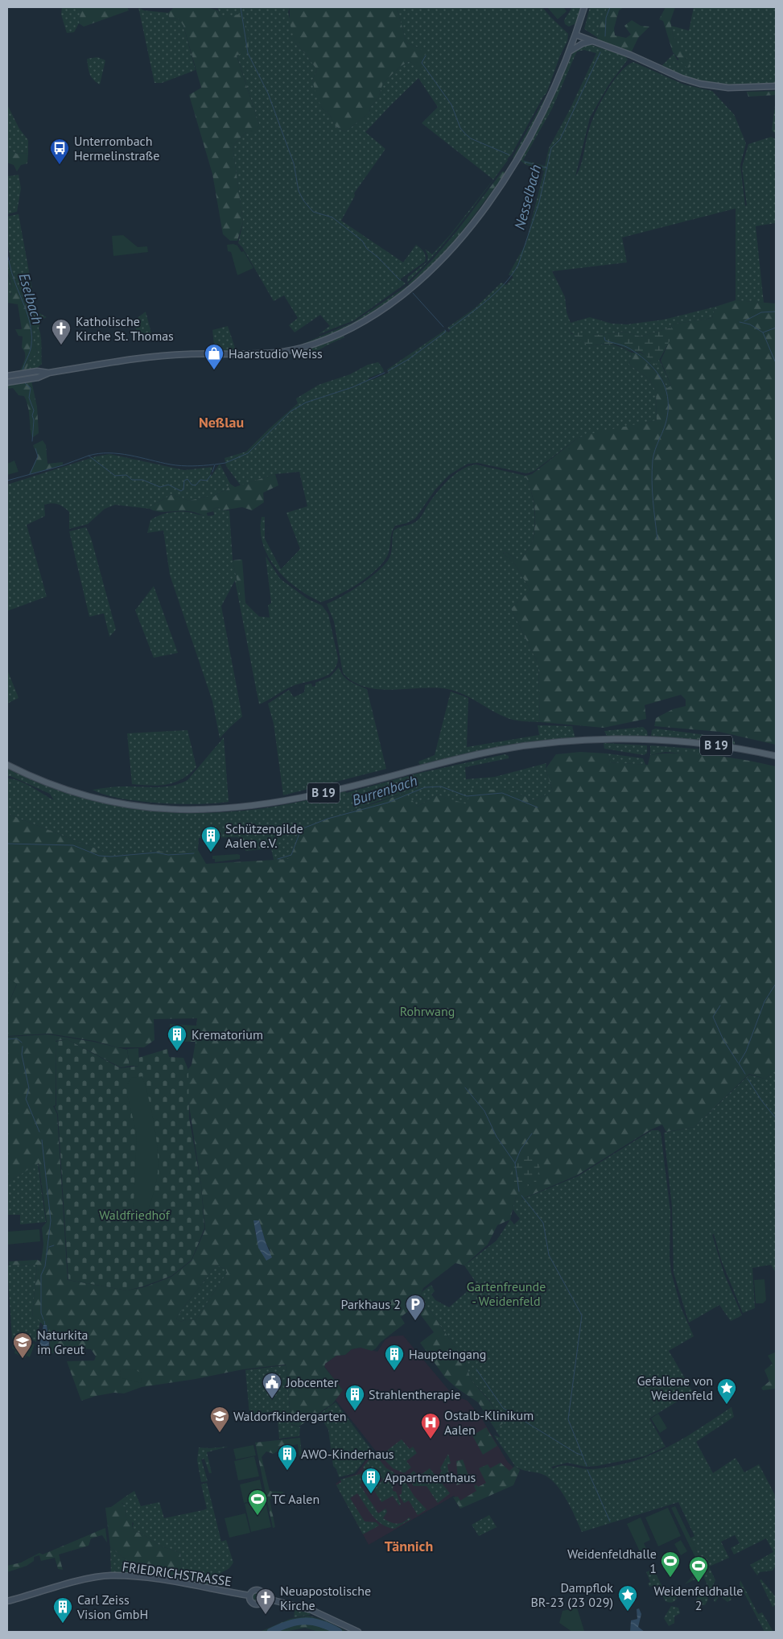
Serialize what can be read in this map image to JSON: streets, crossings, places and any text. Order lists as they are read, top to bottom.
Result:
{
  "streets": {
    "main road": ["B 19", "FRIEDRICHSTRASSE"]
  },
  "districts": ["Neßlau", "Tännich"],
  "water": ["Nesselbach", "Eselbach", "Burrenbach"],
  "parks": ["Rohrwang", "Waldfriedhof", "Gartenfreunde - Weidenfeld"],
  "places": {
    "bus stop": ["Unterrombach Hermelinstraße"],
    "church": ["Katholische Kirche St. Thomas", "Neuapostolische Kirche"],
    "shop": ["Haarstudio Weiss"],
    "building": [
      "Schützengilde Aalen e.V.",
      "Krematorium",
      "Haupteingang",
      "Strahlentherapie",
      "AWO-Kinderhaus",
      "Appartmenthaus",
      "Carl Zeiss Vision GmbH"
    ],
    "parking": ["Parkhaus 2"],
    "school or university": ["Naturkita im Greut", "Waldorfkindergarten"],
    "public building": ["Jobcenter"],
    "place": ["Gefallene von Weidenfeld", "Dampflok BR-23 (23 029)"],
    "hospital": ["Ostalb-Klinikum Aalen"],
    "sports": ["TC Aalen", "Weidenfeldhalle 1", "Weidenfeldhalle 2"]
  }
}
